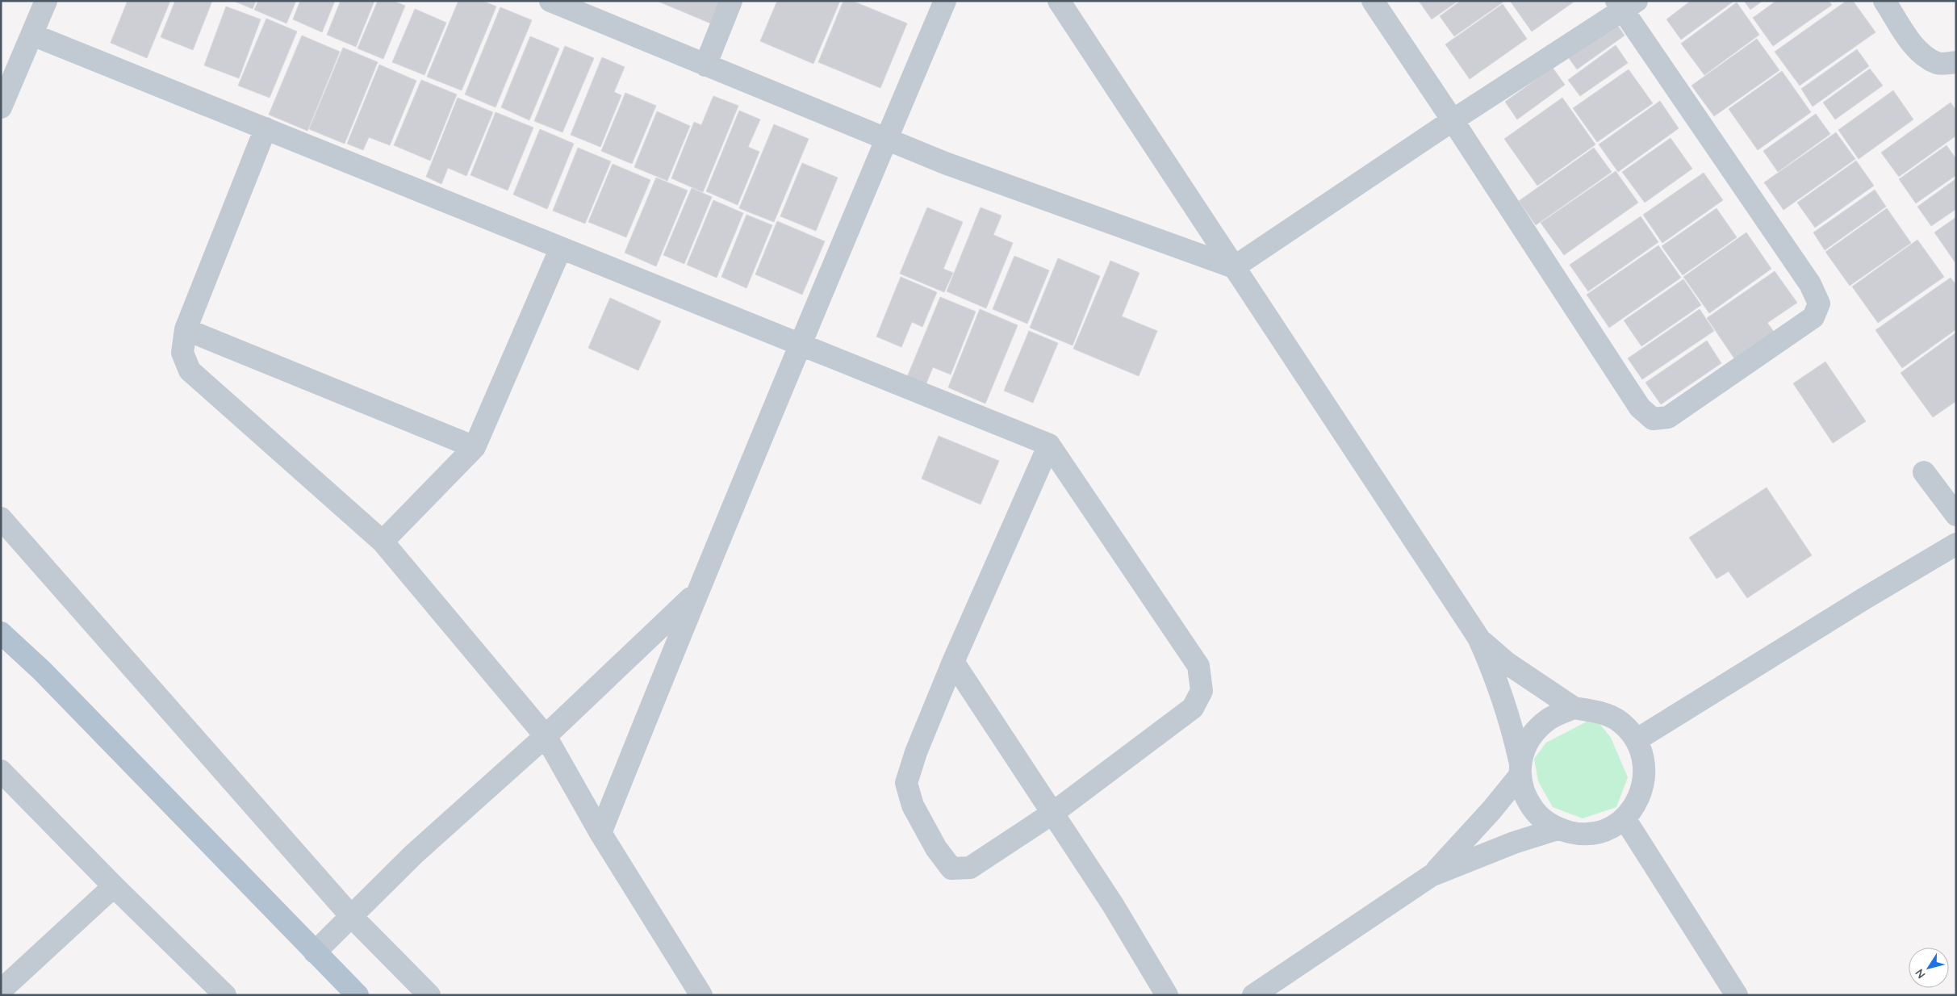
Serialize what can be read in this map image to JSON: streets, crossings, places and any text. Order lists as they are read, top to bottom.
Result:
{
  "north": "bottom left"
}
